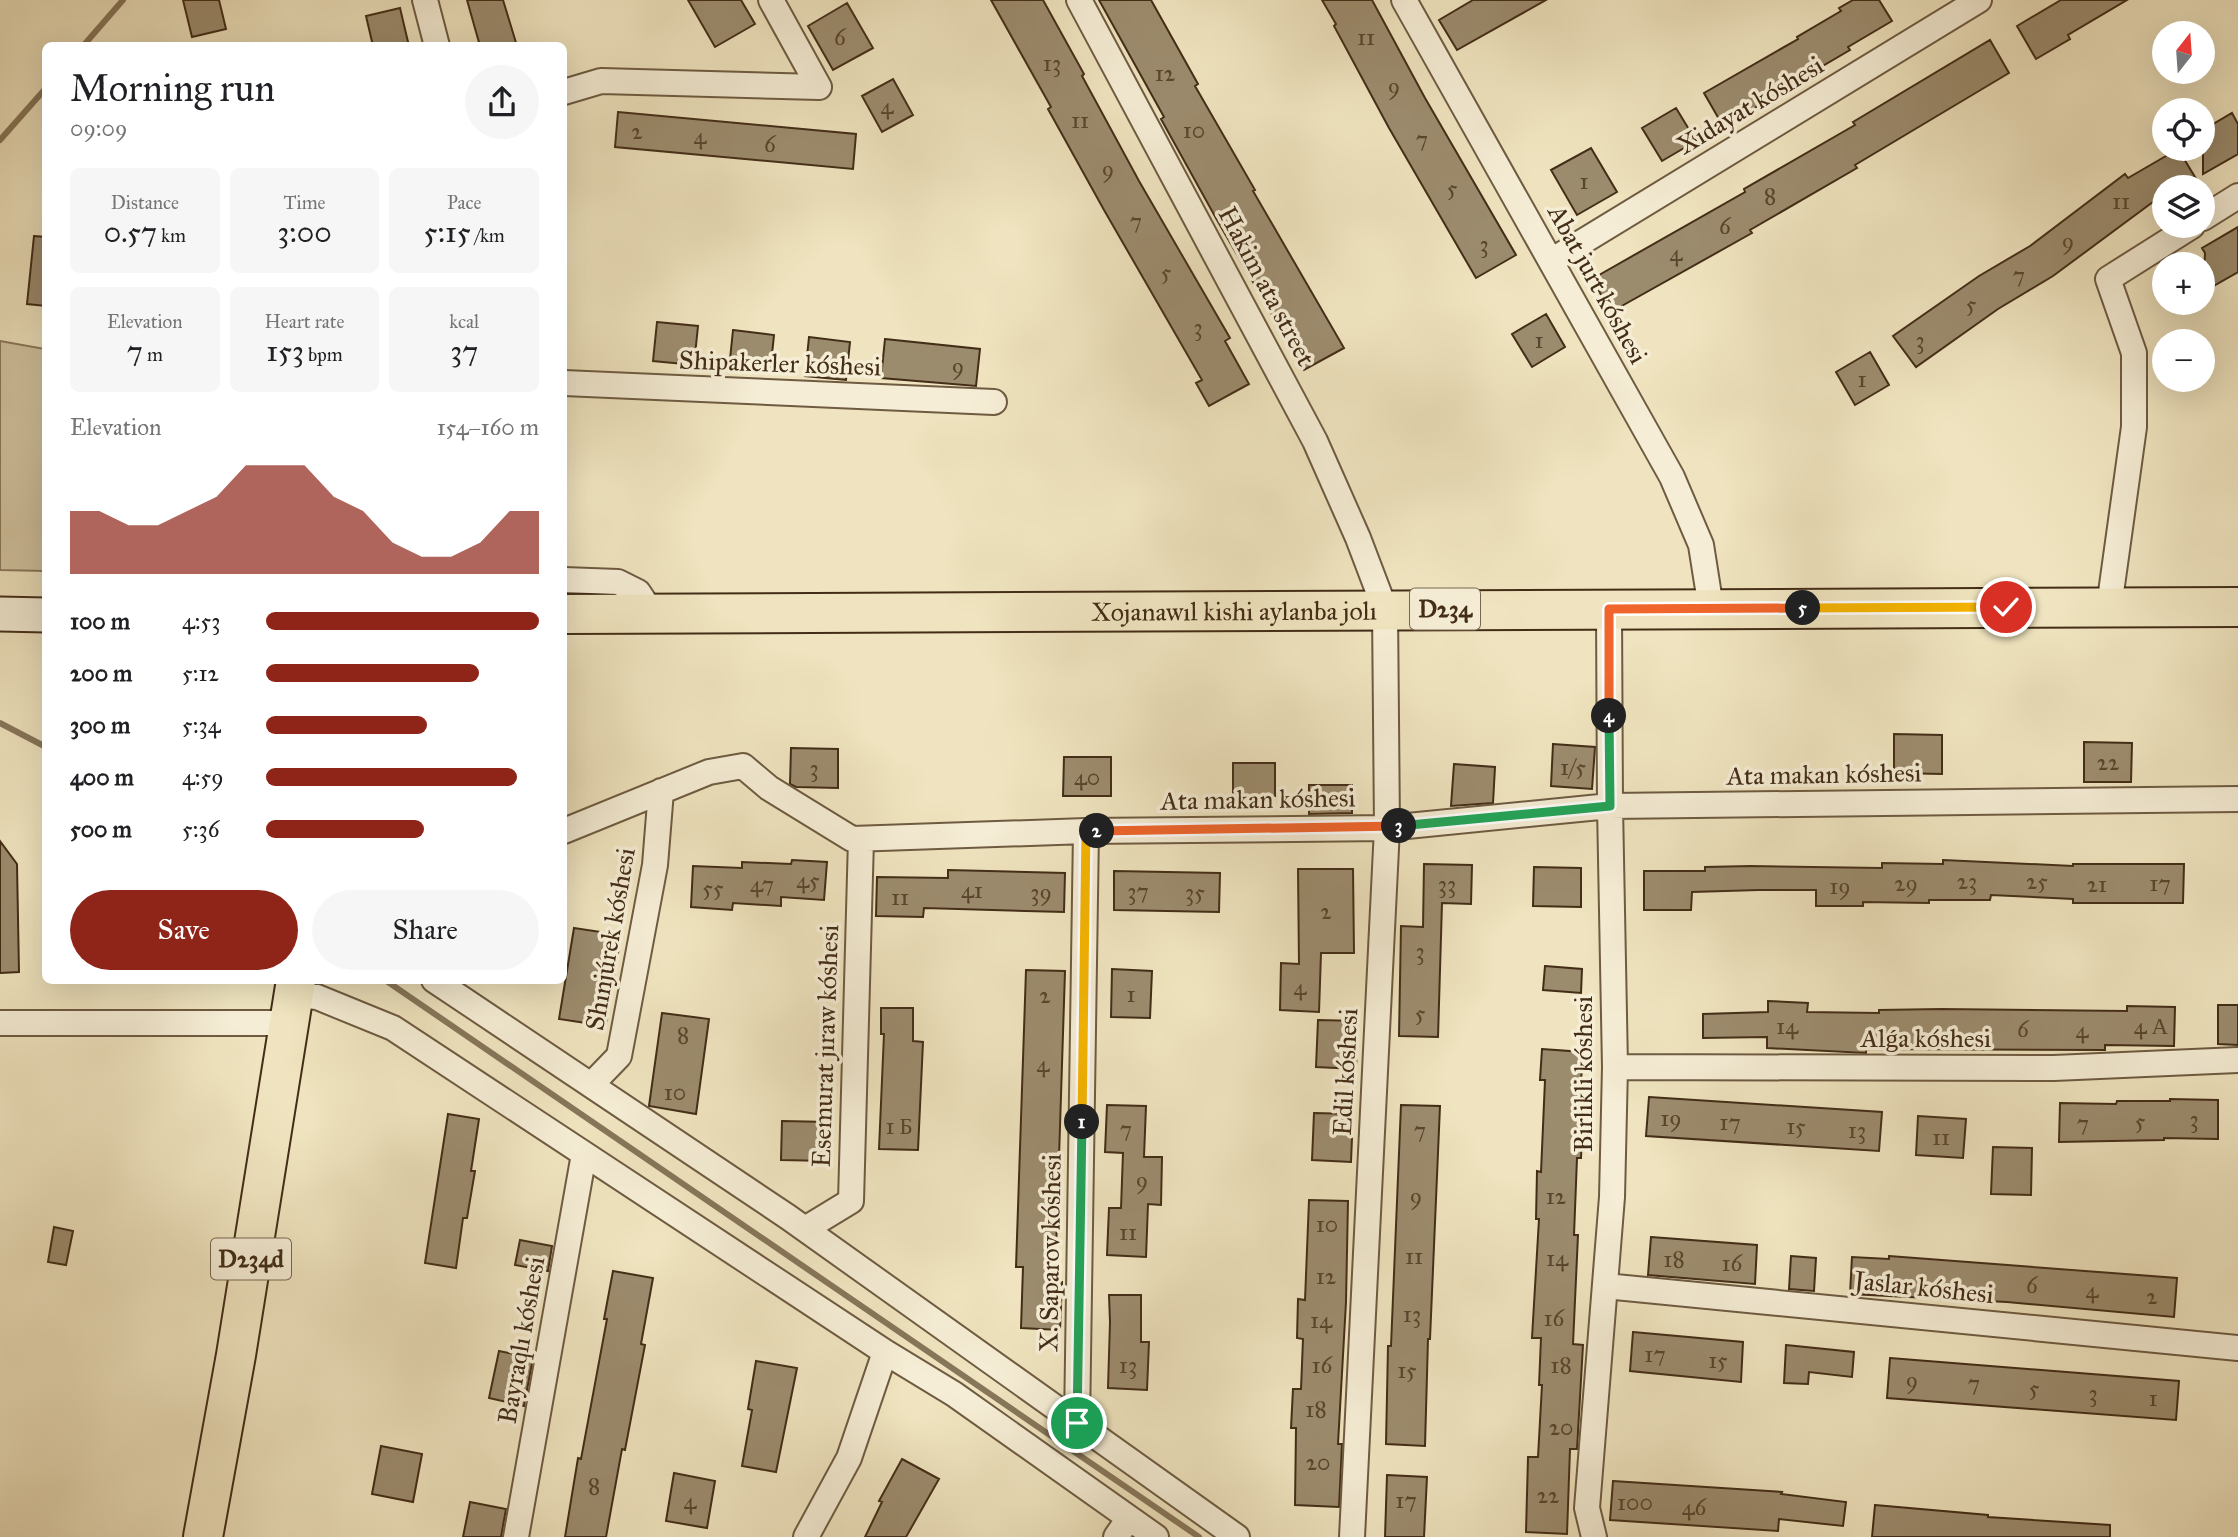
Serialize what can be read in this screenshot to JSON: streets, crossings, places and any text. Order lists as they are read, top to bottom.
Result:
{
  "streets": {
    "main road": ["D234", "Xojanawıl kishi aylanba jolı", "D234d"],
    "street": [
      "Xidayat kóshesi",
      "Abat jurt kóshesi",
      "Hakim ata street",
      "Shipakerler kóshesi",
      "Ata makan kóshesi",
      "Shınjúrek kóshesi",
      "Alǵa kóshesi",
      "Esemurat jıraw kóshesi",
      "Edil kóshesi",
      "Birlikli kóshesi",
      "X. Saparov kóshesi",
      "Jaslar kóshesi",
      "Bayraqlı kóshesi"
    ]
  },
  "crossings": [
    ["Xidayat kóshesi", "Abat jurt kóshesi"],
    ["Abat jurt kóshesi", "Xojanawıl kishi aylanba jolı"],
    ["Hakim ata street", "Xojanawıl kishi aylanba jolı"],
    ["Hakim ata street", "Edil kóshesi"],
    ["Xojanawıl kishi aylanba jolı", "Edil kóshesi"],
    ["Xojanawıl kishi aylanba jolı", "Birlikli kóshesi"],
    ["Ata makan kóshesi", "Shınjúrek kóshesi"],
    ["Ata makan kóshesi", "Esemurat jıraw kóshesi"],
    ["Ata makan kóshesi", "Edil kóshesi"],
    ["Ata makan kóshesi", "Birlikli kóshesi"],
    ["Ata makan kóshesi", "X. Saparov kóshesi"],
    ["Alǵa kóshesi", "Birlikli kóshesi"],
    ["Birlikli kóshesi", "Jaslar kóshesi"]
  ],
  "house_numbers": [
    "6",
    "11",
    "13",
    "12",
    "9",
    "4",
    "11",
    "10",
    "2",
    "4",
    "7",
    "6",
    "9",
    "1",
    "5",
    "8",
    "11",
    "7",
    "6",
    "9",
    "3",
    "4",
    "5",
    "7",
    "5",
    "3",
    "1",
    "3",
    "9",
    "1",
    "22",
    "1/5",
    "3",
    "40",
    "45",
    "23",
    "25",
    "29",
    "17",
    "47",
    "33",
    "21",
    "19",
    "55",
    "41",
    "37",
    "39",
    "35",
    "11",
    "2",
    "3",
    "4",
    "1",
    "2",
    "5",
    "14",
    "4 А",
    "6",
    "4",
    "8",
    "4",
    "10",
    "19",
    "3",
    "5",
    "17",
    "7",
    "1 Б",
    "15",
    "7",
    "7",
    "13",
    "11",
    "9",
    "9",
    "12",
    "10",
    "11",
    "11",
    "14",
    "18",
    "16",
    "12",
    "6",
    "4",
    "2",
    "13",
    "16",
    "14",
    "17",
    "15",
    "13",
    "16",
    "18",
    "15",
    "9",
    "7",
    "5",
    "3",
    "1",
    "18",
    "20",
    "20",
    "8",
    "22",
    "17",
    "4",
    "100",
    "46"
  ],
  "north": "top",
  "page": {
    "map_buttons": ["+", "−"],
    "heading": ["Morning run", "09:09"],
    "stats": [
      ["Distance", "0.57 km"],
      ["Time", "3:00"],
      ["Pace", "5:15 /km"],
      ["Elevation", "7 m"],
      ["Heart rate", "153 bpm"],
      ["kcal", "37"]
    ],
    "chart": ["Elevation", "154–160 m"],
    "pins": [
      "5",
      "4",
      "3",
      "2",
      "1"
    ],
    "list": [
      {
        "name": "100 m",
        "note": "4:53"
      },
      {
        "name": "200 m",
        "note": "5:12"
      },
      {
        "name": "300 m",
        "note": "5:34"
      },
      {
        "name": "400 m",
        "note": "4:59"
      },
      {
        "name": "500 m",
        "note": "5:36"
      }
    ],
    "buttons": ["Save", "Share"]
  }
}
